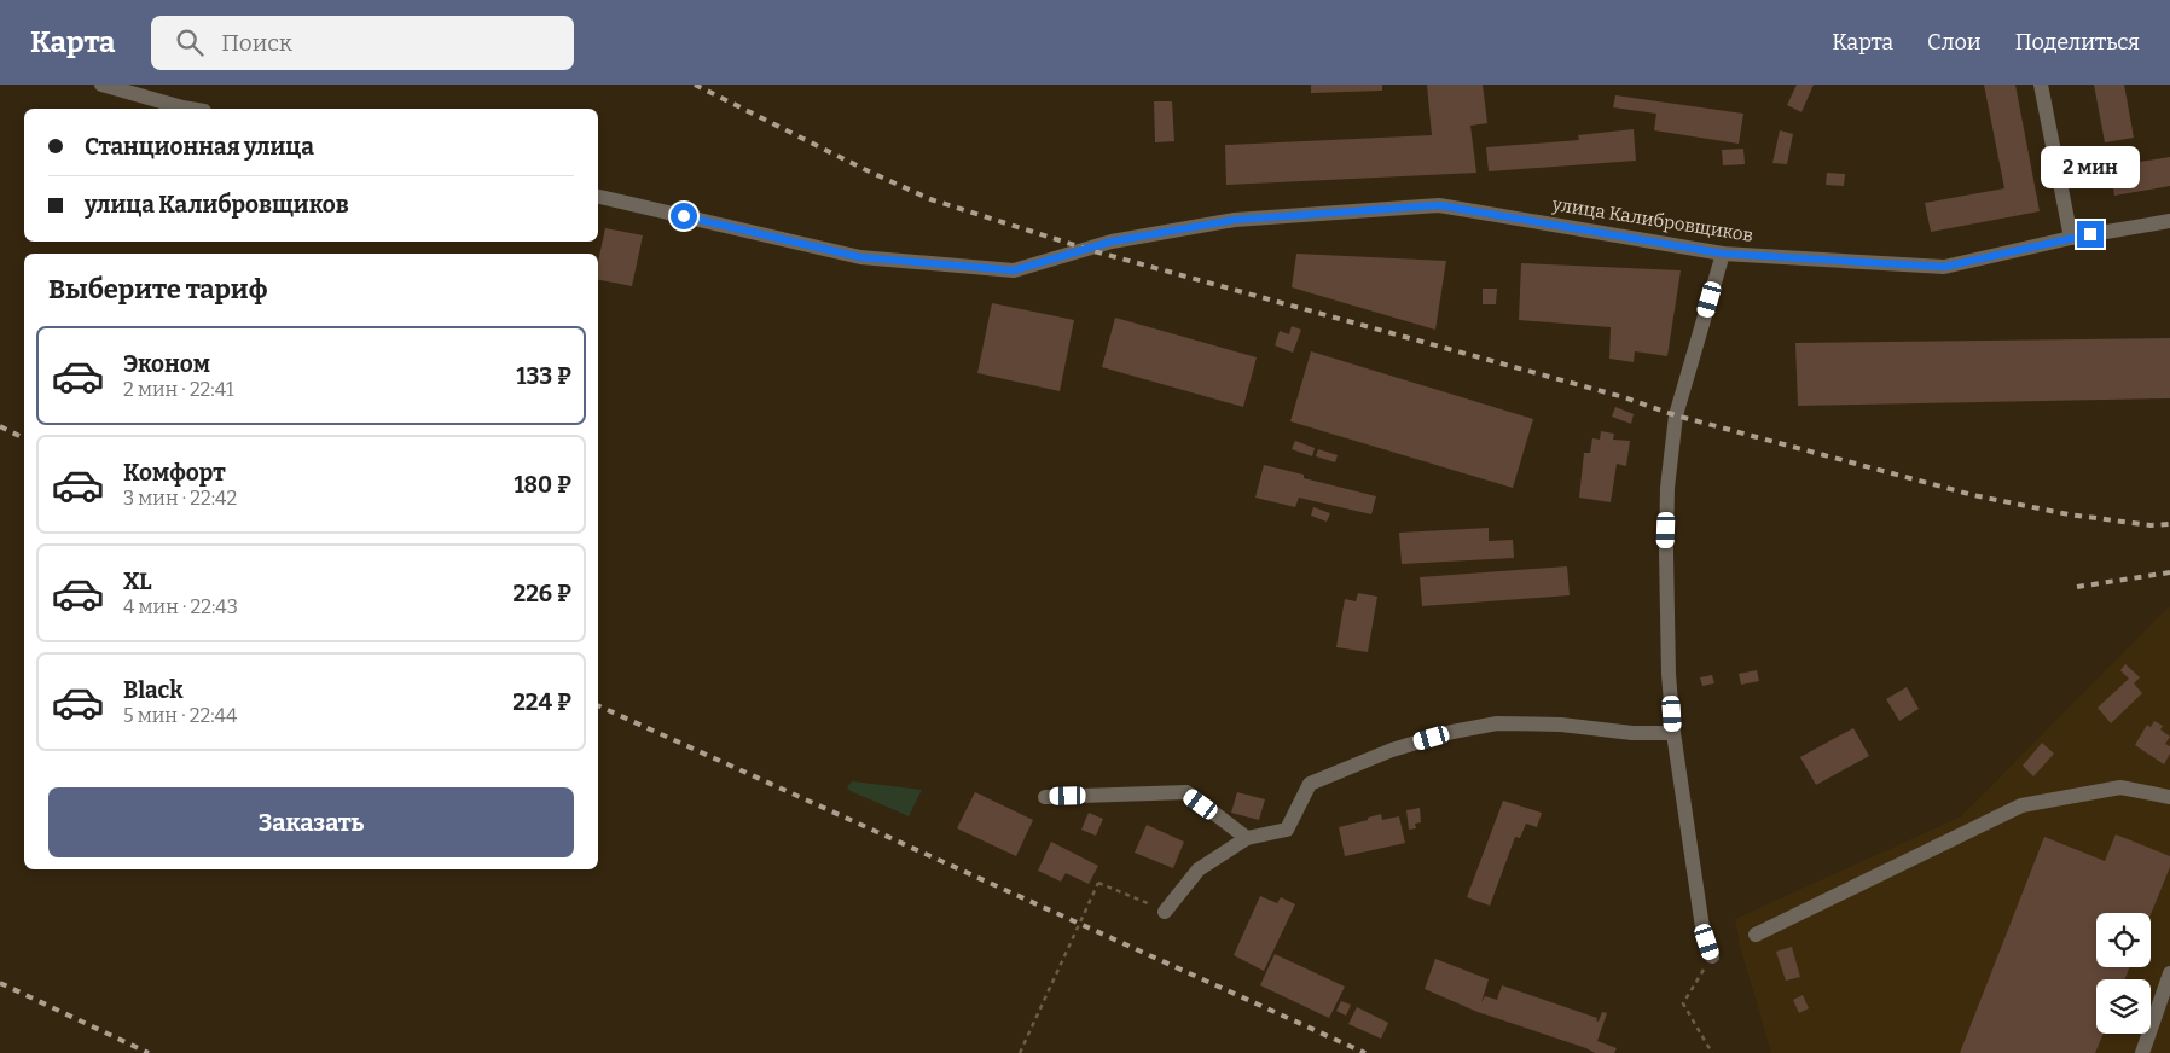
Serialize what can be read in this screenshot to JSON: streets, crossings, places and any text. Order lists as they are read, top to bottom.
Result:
{
  "streets": {
    "street": ["улица Калибровщиков"]
  },
  "page": {
    "header": "Карта",
    "search": "Поиск",
    "nav": ["Карта", "Слои", "Поделиться"],
    "banner": ["Станционная улица", "улица Калибровщиков"],
    "bubble": "2 мин",
    "heading": "Выберите тариф",
    "list": [
      {
        "name": "Эконом",
        "note": "2 мин · 22:41",
        "value": "133 ₽"
      },
      {
        "name": "Комфорт",
        "note": "3 мин · 22:42",
        "value": "180 ₽"
      },
      {
        "name": "XL",
        "note": "4 мин · 22:43",
        "value": "226 ₽"
      },
      {
        "name": "Black",
        "note": "5 мин · 22:44",
        "value": "224 ₽"
      }
    ],
    "buttons": "Заказать"
  }
}
